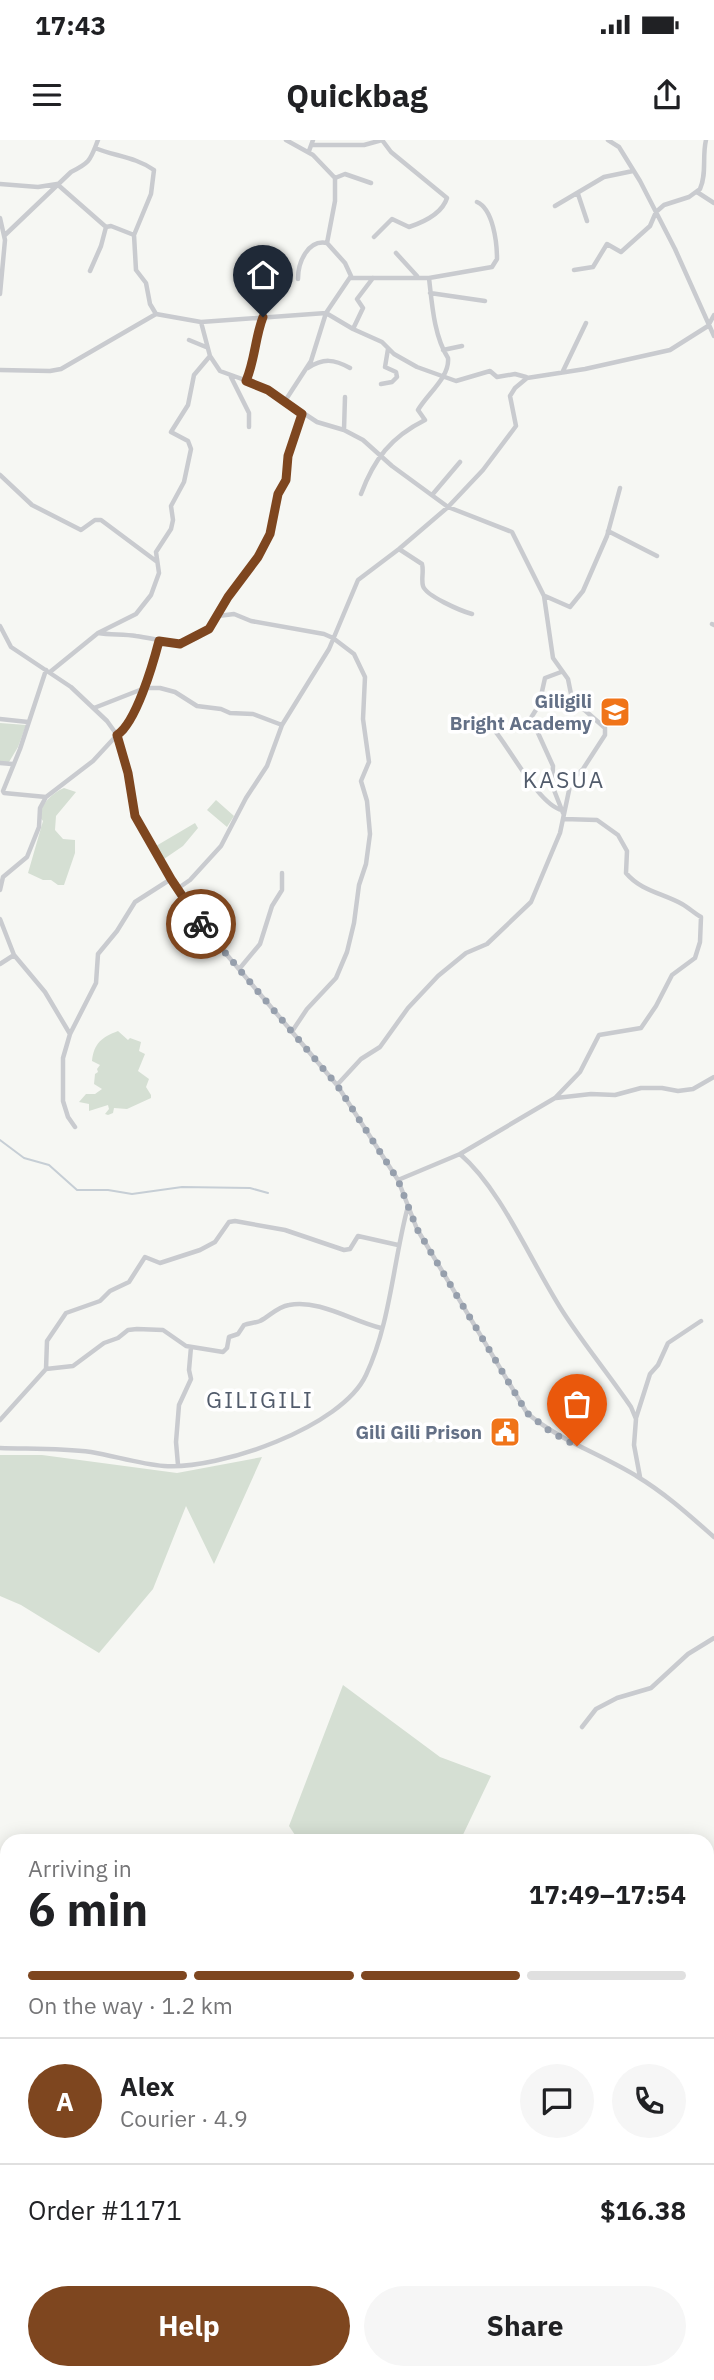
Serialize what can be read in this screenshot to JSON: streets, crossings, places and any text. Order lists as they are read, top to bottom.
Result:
{
  "districts": ["KASUA", "GILIGILI"],
  "places": {
    "school or university": ["Giligili Bright Academy"],
    "public building": ["Gili Gili Prison"]
  },
  "page": {
    "status": "17:43",
    "header": "Quickbag",
    "heading": ["6 min", "Arriving in", "17:49–17:54"],
    "panel": [
      "Alex",
      "Courier · 4.9",
      "Order #1171",
      "$16.38"
    ],
    "bar": "On the way · 1.2 km",
    "round": "A",
    "buttons": ["Help", "Share"]
  }
}
